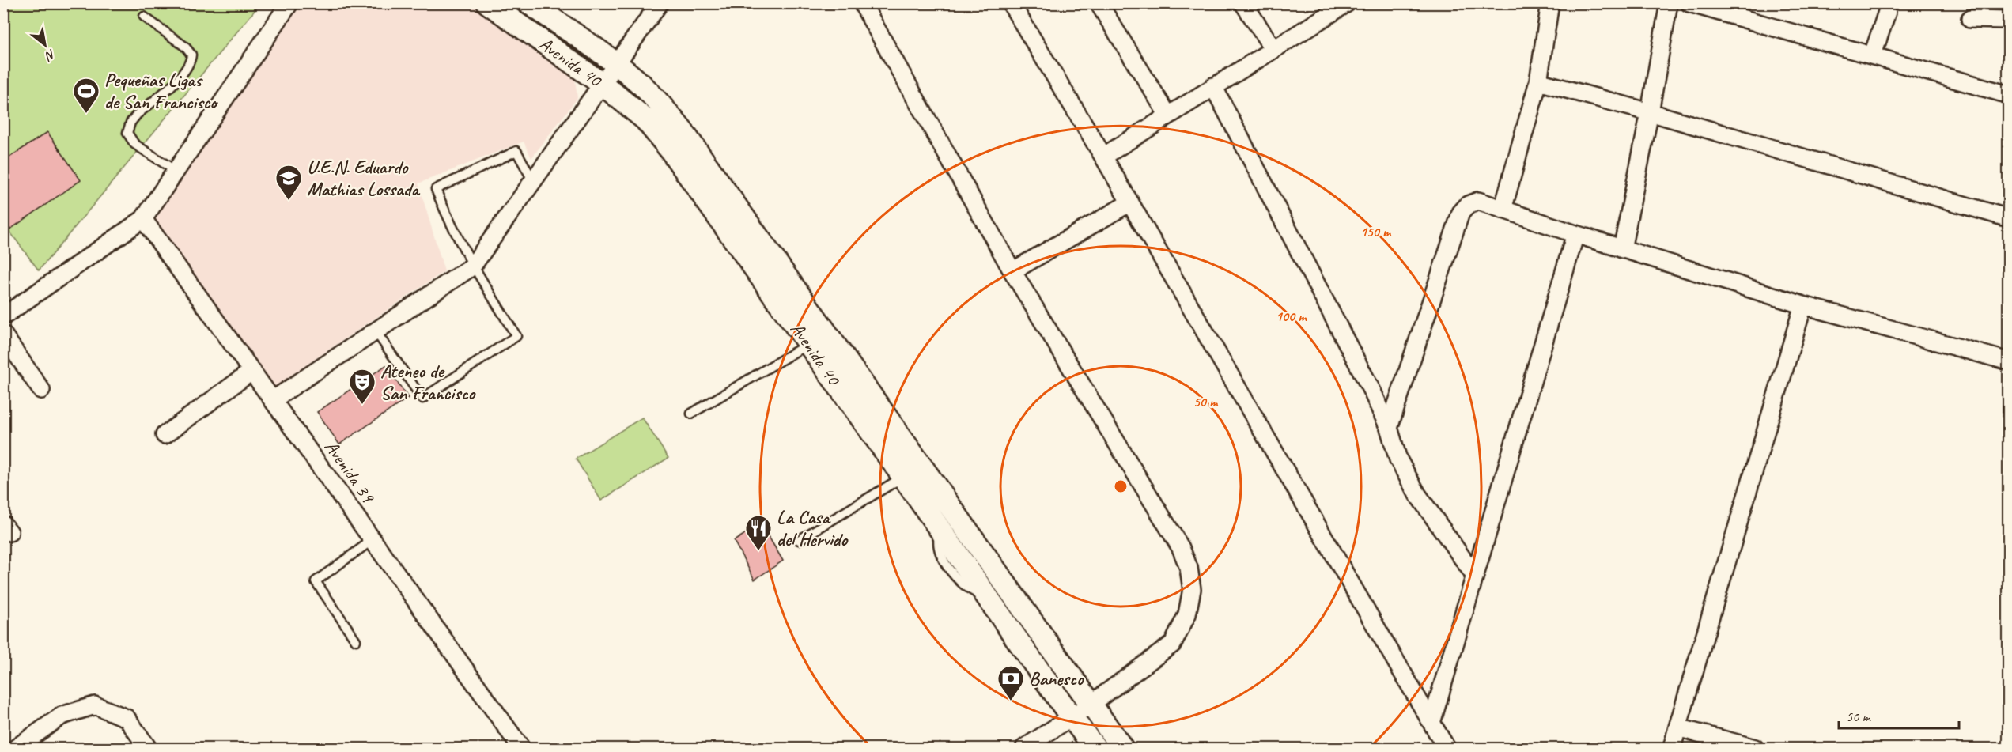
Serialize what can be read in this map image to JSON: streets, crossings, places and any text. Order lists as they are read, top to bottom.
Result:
{
  "streets": {
    "street": ["Avenida 40", "Avenida 39"]
  },
  "places": {
    "sports": ["Pequeñas Ligas de San Francisco"],
    "school or university": ["U.E.N. Eduardo Mathias Lossada"],
    "theatre": ["Ateneo de San Francisco"],
    "restaurant": ["La Casa del Hervido"],
    "bank": ["Banesco"]
  },
  "scale_bar": "50 m",
  "north": "bottom right",
  "rings": ["150 m", "100 m", "50 m"]
}
